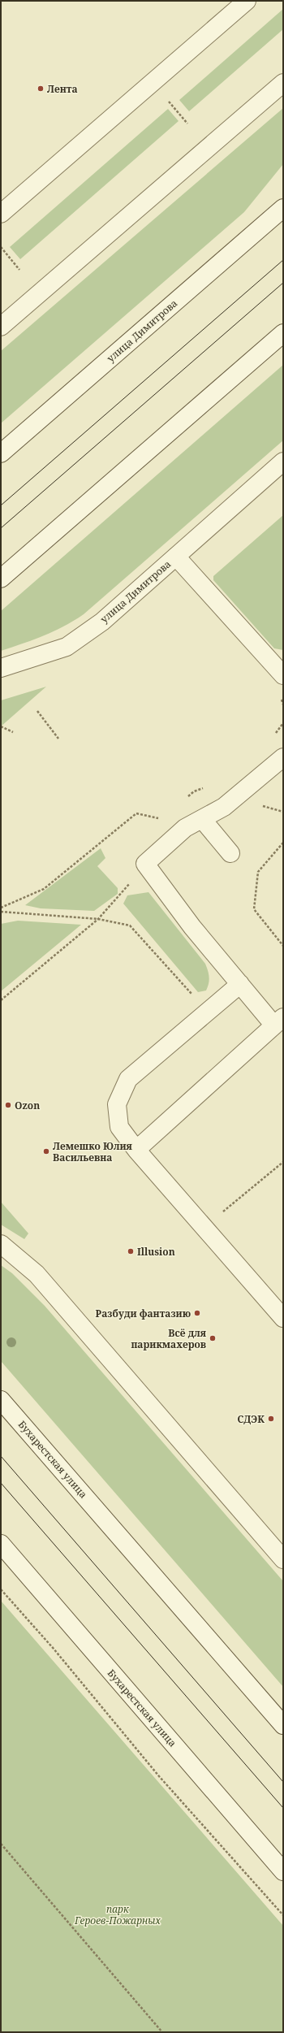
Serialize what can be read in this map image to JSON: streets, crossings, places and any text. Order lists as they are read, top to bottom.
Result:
{
  "streets": {
    "street": ["улица Димитрова", "Бухарестская улица"]
  },
  "parks": ["парк Героев-Пожарных"],
  "places": [
    "Лента",
    "Ozon",
    "Лемешко Юлия Васильевна",
    "Illusion",
    "Разбуди фантазию",
    "Всё для парикмахеров",
    "СДЭК"
  ]
}
